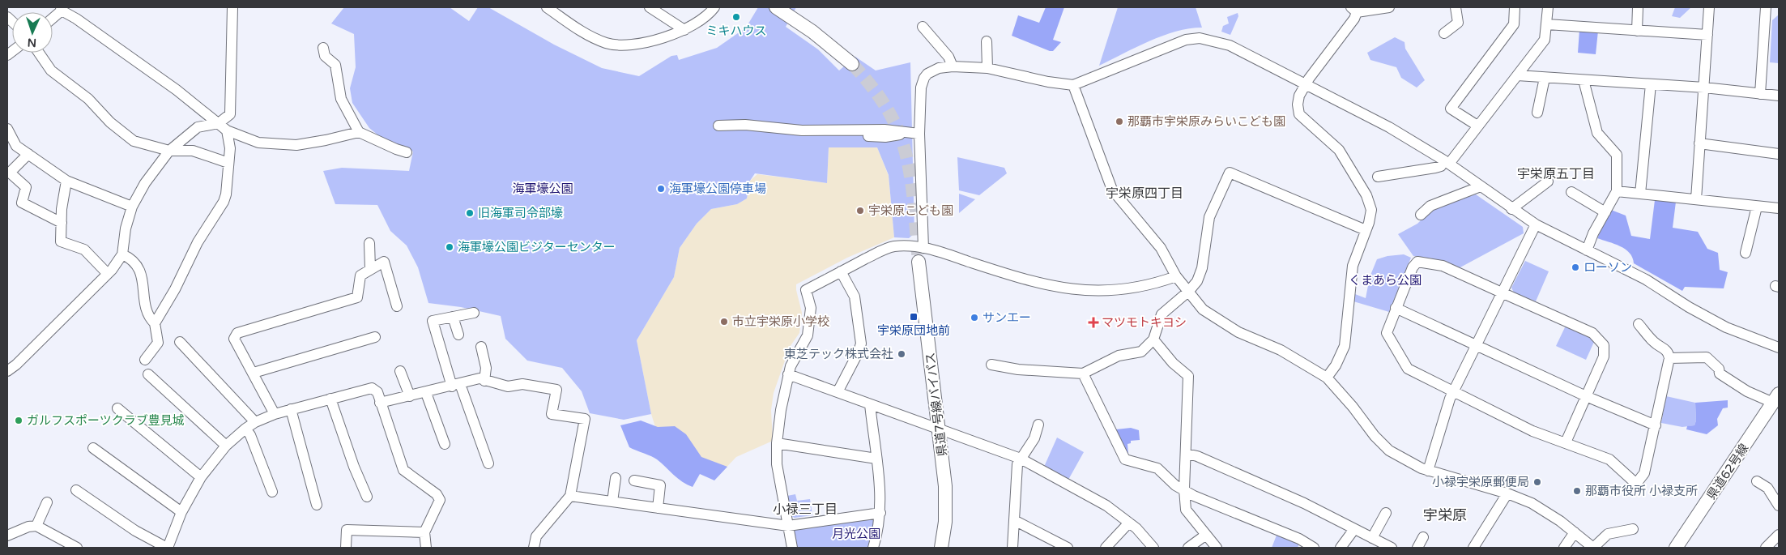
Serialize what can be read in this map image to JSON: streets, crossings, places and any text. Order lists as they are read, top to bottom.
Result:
{
  "streets": {
    "main road": ["県道7号線バイパス", "県道62号線"]
  },
  "districts": [
    "宇栄原五丁目",
    "宇栄原四丁目",
    "小禄三丁目",
    "宇栄原"
  ],
  "parks": ["海軍壕公園", "くまあら公園", "月光公園"],
  "places": {
    "other": [
      "ミキハウス",
      "那覇市宇栄原みらいこども園",
      "海軍壕公園停車場",
      "宇栄原こども園",
      "旧海軍司令部壕",
      "海軍壕公園ビジターセンター",
      "ローソン",
      "サンエー",
      "市立宇栄原小学校",
      "東芝テック株式会社",
      "ガルフスポーツクラブ豊見城",
      "小禄宇栄原郵便局",
      "那覇市役所 小禄支所"
    ],
    "transit": ["宇栄原団地前"],
    "health": ["マツモトキヨシ"]
  },
  "north": "bottom"
}
